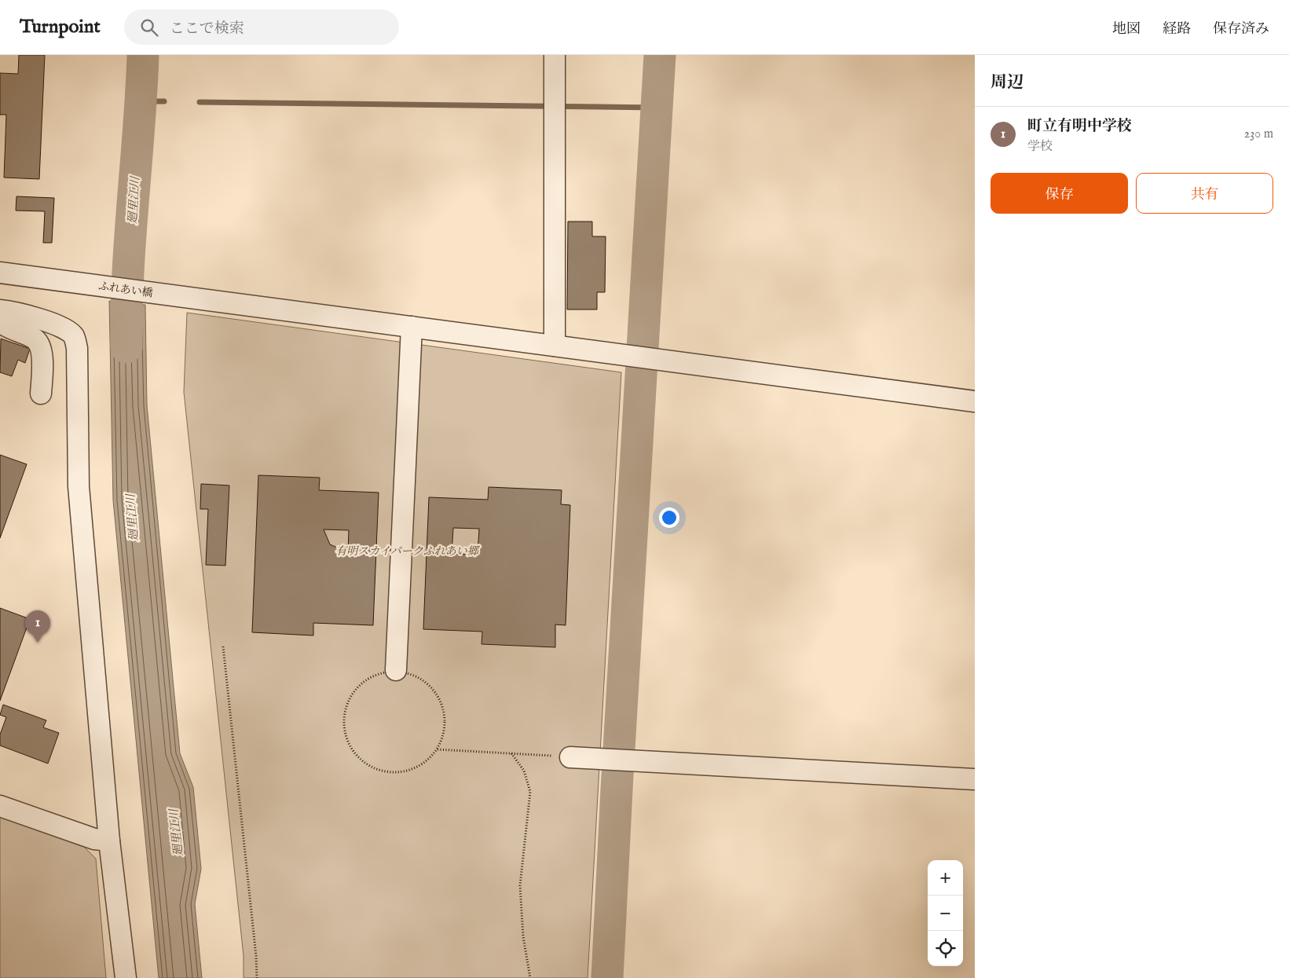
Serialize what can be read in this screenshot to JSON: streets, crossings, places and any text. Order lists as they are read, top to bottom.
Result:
{
  "streets": {
    "street": ["ふれあい橋"]
  },
  "water": ["廻里江川"],
  "parks": ["有明スカイパークふれあい郷"],
  "page": {
    "header": "Turnpoint",
    "search": "ここで検索",
    "nav": ["地図", "経路", "保存済み"],
    "heading": "周辺",
    "list": [
      {
        "mark": "1",
        "name": "町立有明中学校",
        "note": "学校",
        "value": "230 m"
      }
    ],
    "buttons": ["保存", "共有"],
    "pins": "1",
    "map_buttons": ["+", "−"]
  }
}
